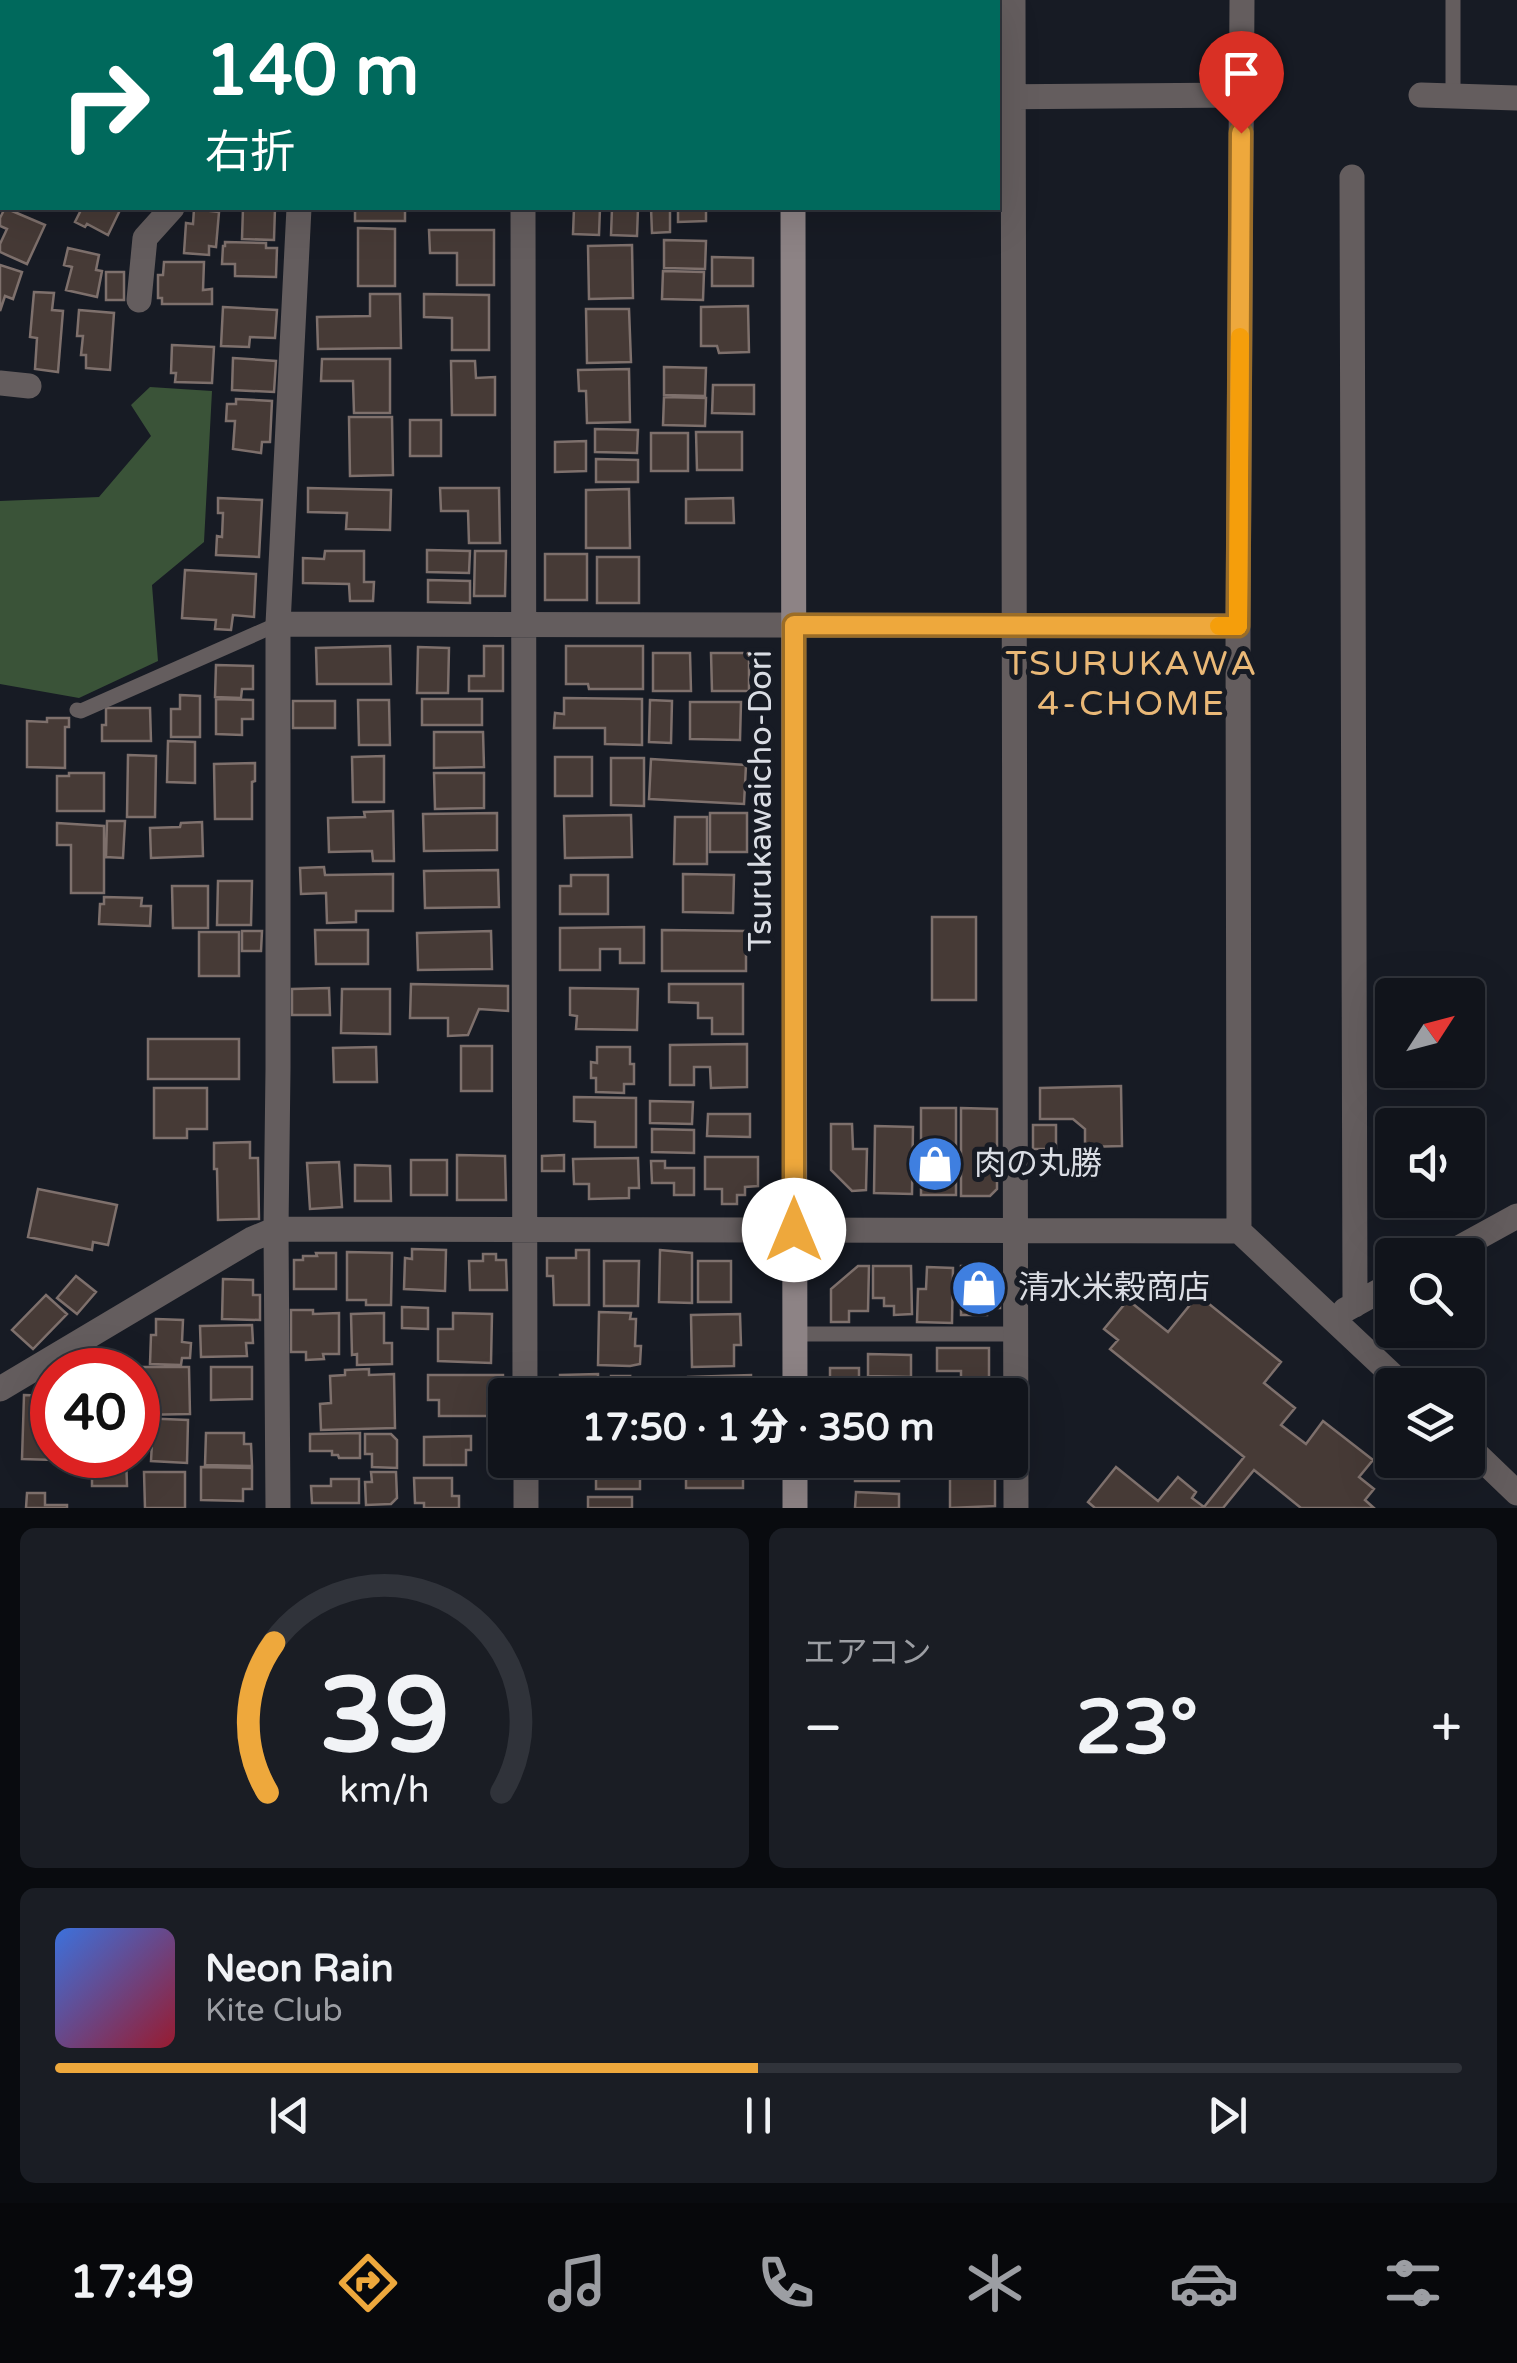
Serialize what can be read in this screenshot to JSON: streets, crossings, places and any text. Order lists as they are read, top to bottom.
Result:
{
  "streets": {
    "street": ["Tsurukawaicho-Dori"]
  },
  "districts": ["TSURUKAWA 4-CHOME"],
  "places": {
    "shop": ["肉の丸勝", "清水米穀商店"]
  },
  "north": "top right",
  "page": {
    "turn": ["140 m", "右折"],
    "limit": "40",
    "trip": "17:50 · 1 分 · 350 m",
    "tile": "エアコン",
    "heat": ["−", "23°", "+"],
    "song": ["Neon Rain", "Kite Club"],
    "tabs": "17:49",
    "gauge": ["39", "km/h"]
  }
}
